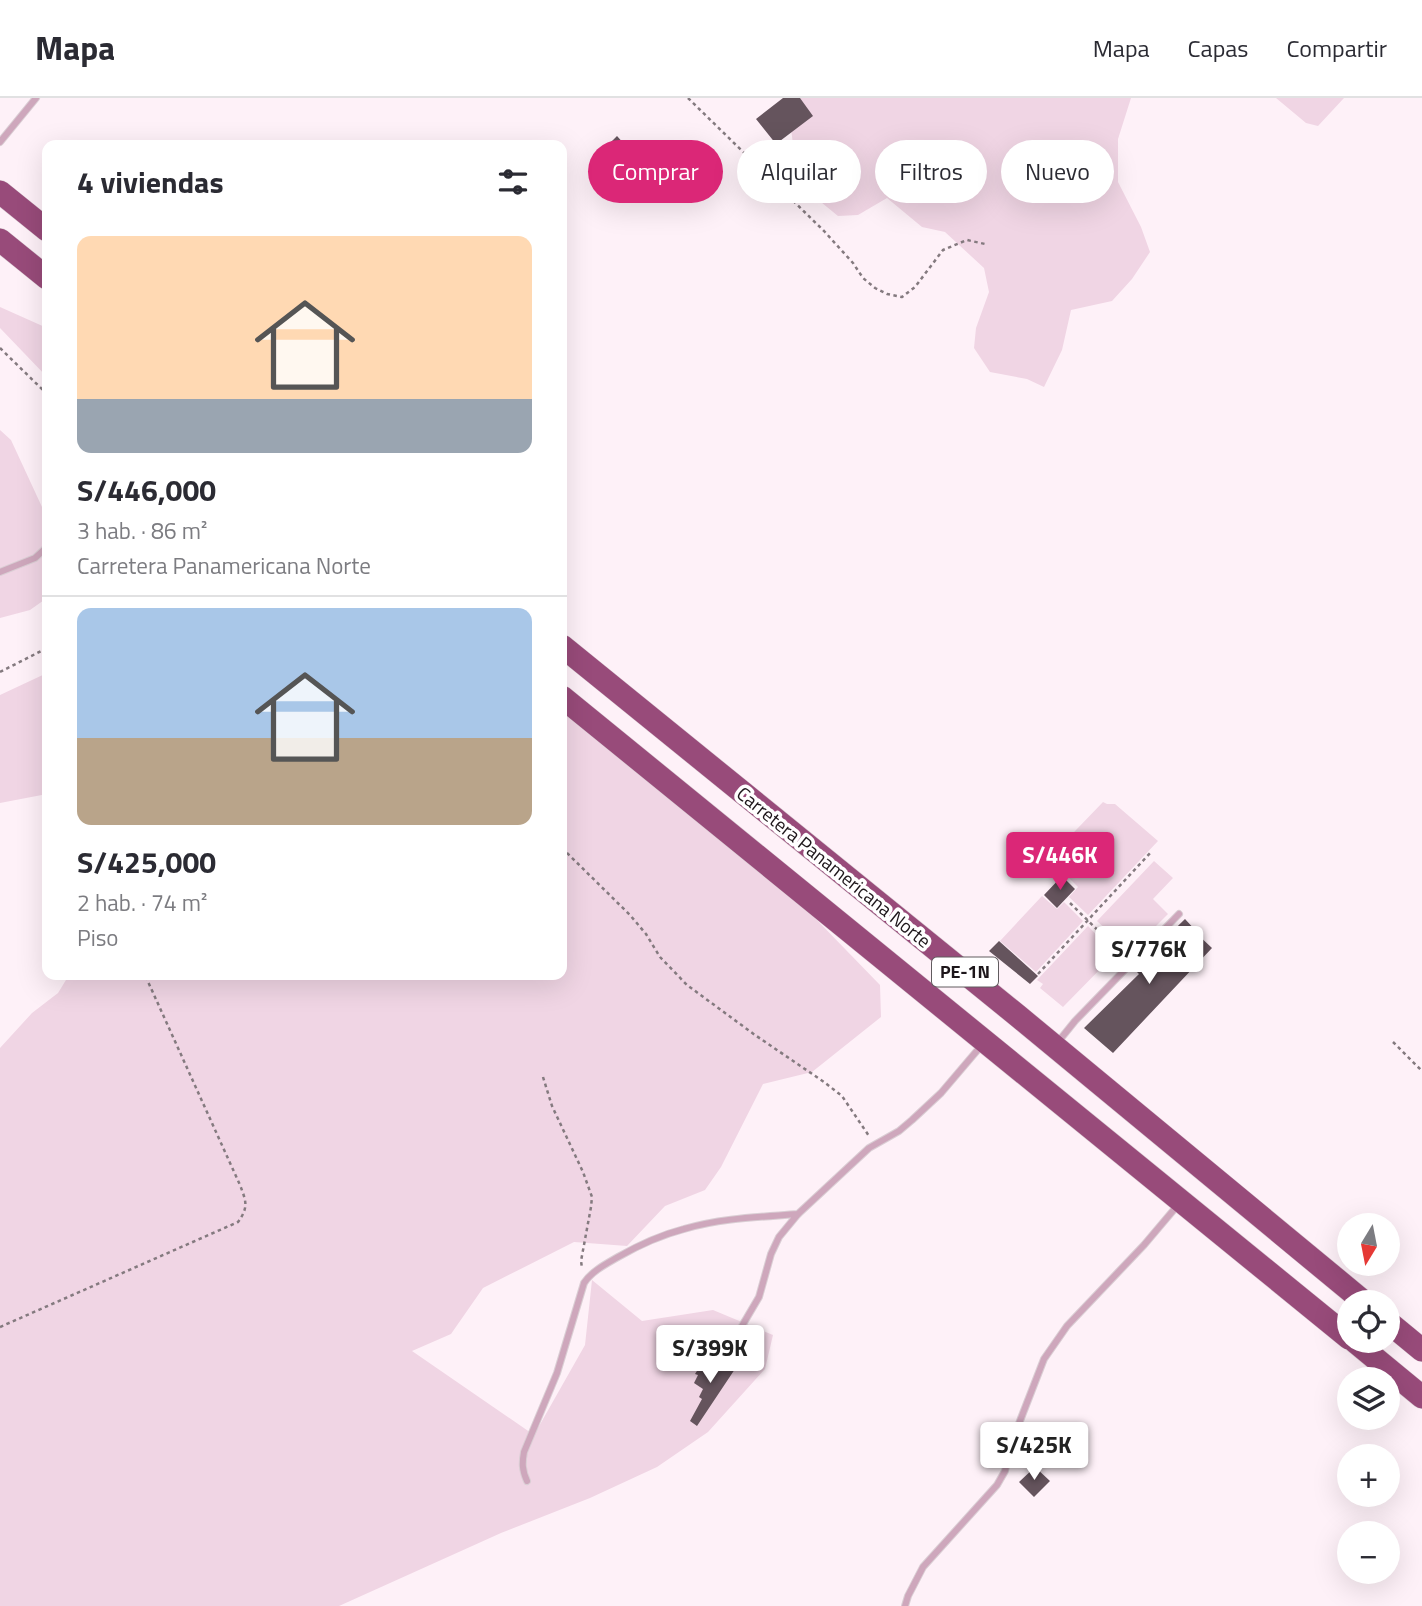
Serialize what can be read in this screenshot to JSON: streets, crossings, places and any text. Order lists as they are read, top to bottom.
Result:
{
  "streets": {
    "highway": ["Carretera Panamericana Norte", "PE-1N"]
  },
  "north": "bottom",
  "page": {
    "header": "Mapa",
    "nav": ["Mapa", "Capas", "Compartir"],
    "chip": [
      "Comprar",
      "Alquilar",
      "Filtros",
      "Nuevo"
    ],
    "heading": "4 viviendas",
    "list": [
      {
        "name": "S/446,000",
        "note": "3 hab. · 86 m² · Carretera Panamericana Norte"
      },
      {
        "name": "S/425,000",
        "note": "2 hab. · 74 m² · Piso"
      }
    ],
    "price": [
      "S/446K",
      "S/776K",
      "S/399K",
      "S/425K"
    ],
    "map_buttons": ["+", "−"]
  }
}
